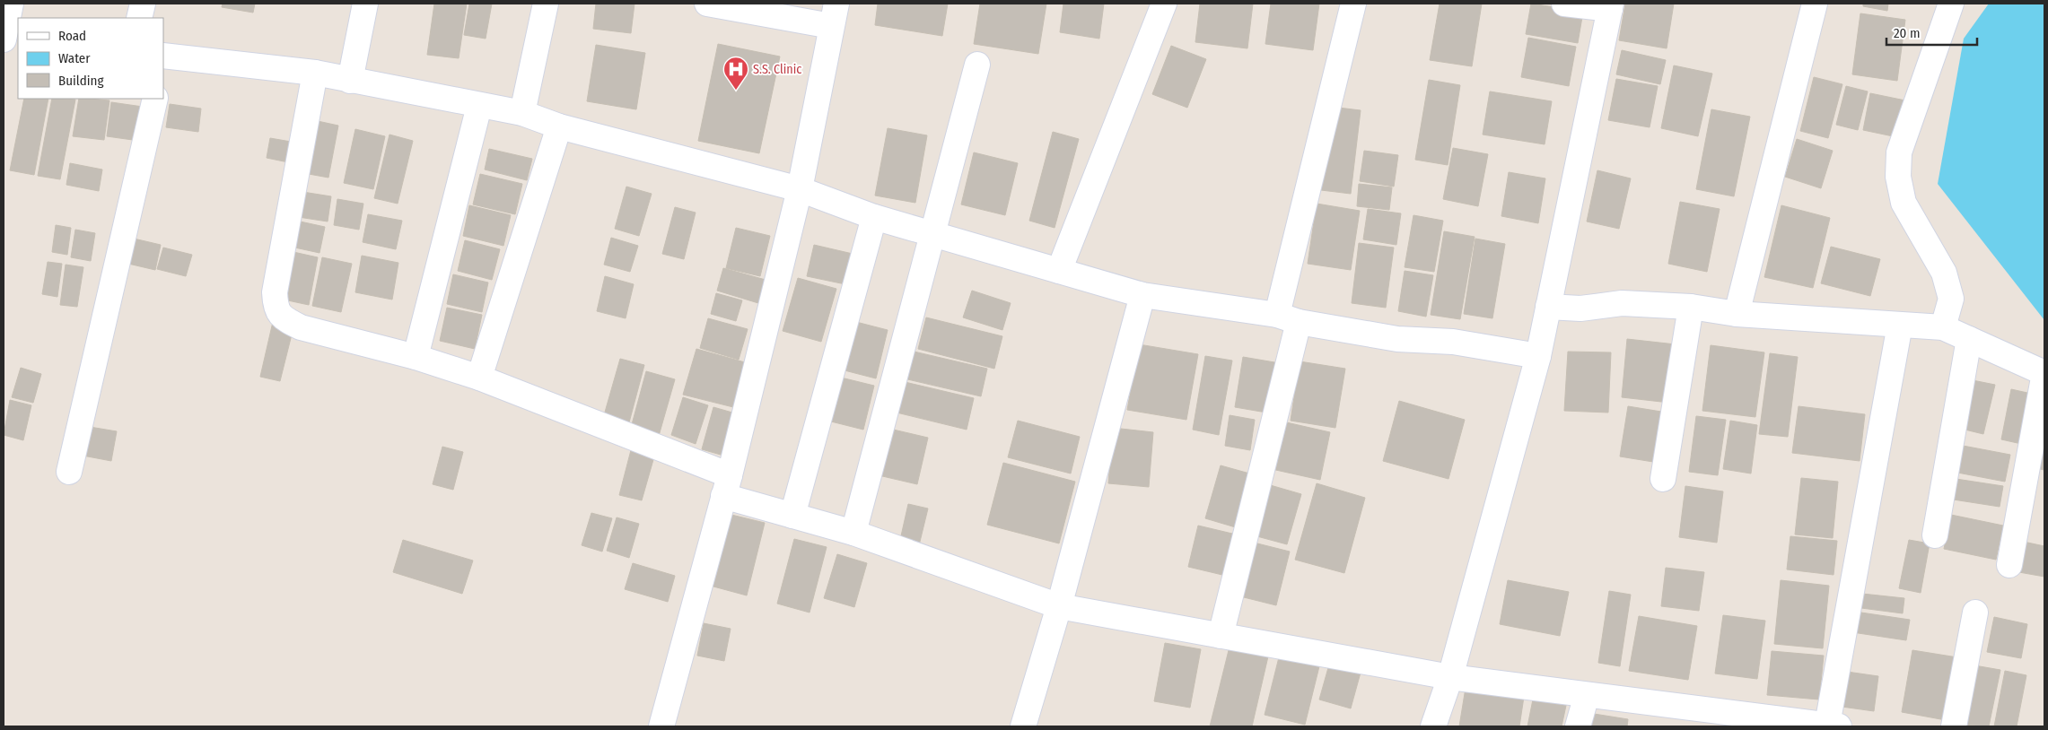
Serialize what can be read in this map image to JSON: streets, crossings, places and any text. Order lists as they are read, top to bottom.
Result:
{
  "places": {
    "hospital": ["S.S. Clinic"]
  },
  "legend": ["Road", "Water", "Building"],
  "scale_bar": "20 m"
}
